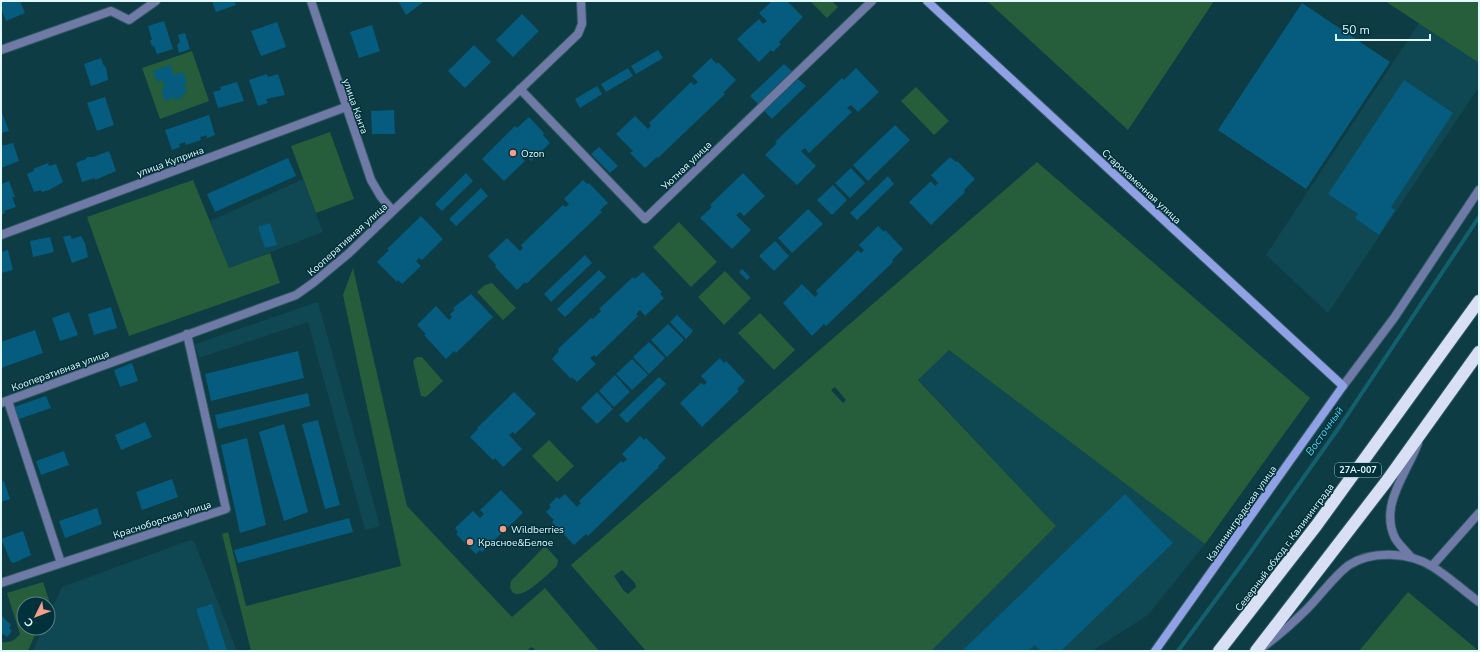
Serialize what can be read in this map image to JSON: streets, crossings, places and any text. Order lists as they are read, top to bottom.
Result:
{
  "streets": {
    "highway": ["27А-007", "Северный обход г. Калининграда"],
    "street": [
      "улица Канта",
      "улица Куприна",
      "Уютная улица",
      "Старокаменная улица",
      "Кооперативная улица",
      "Калининградская улица",
      "Красноборская улица"
    ]
  },
  "crossings": [
    ["улица Канта", "улица Куприна"],
    ["улица Канта", "Кооперативная улица"],
    ["Уютная улица", "Кооперативная улица"],
    ["Старокаменная улица", "Калининградская улица"],
    ["Кооперативная улица", "Красноборская улица"]
  ],
  "water": ["Восточный"],
  "places": ["Ozon", "Wildberries", "Красное&Белое"],
  "scale_bar": "50 m",
  "north": "bottom left"
}
